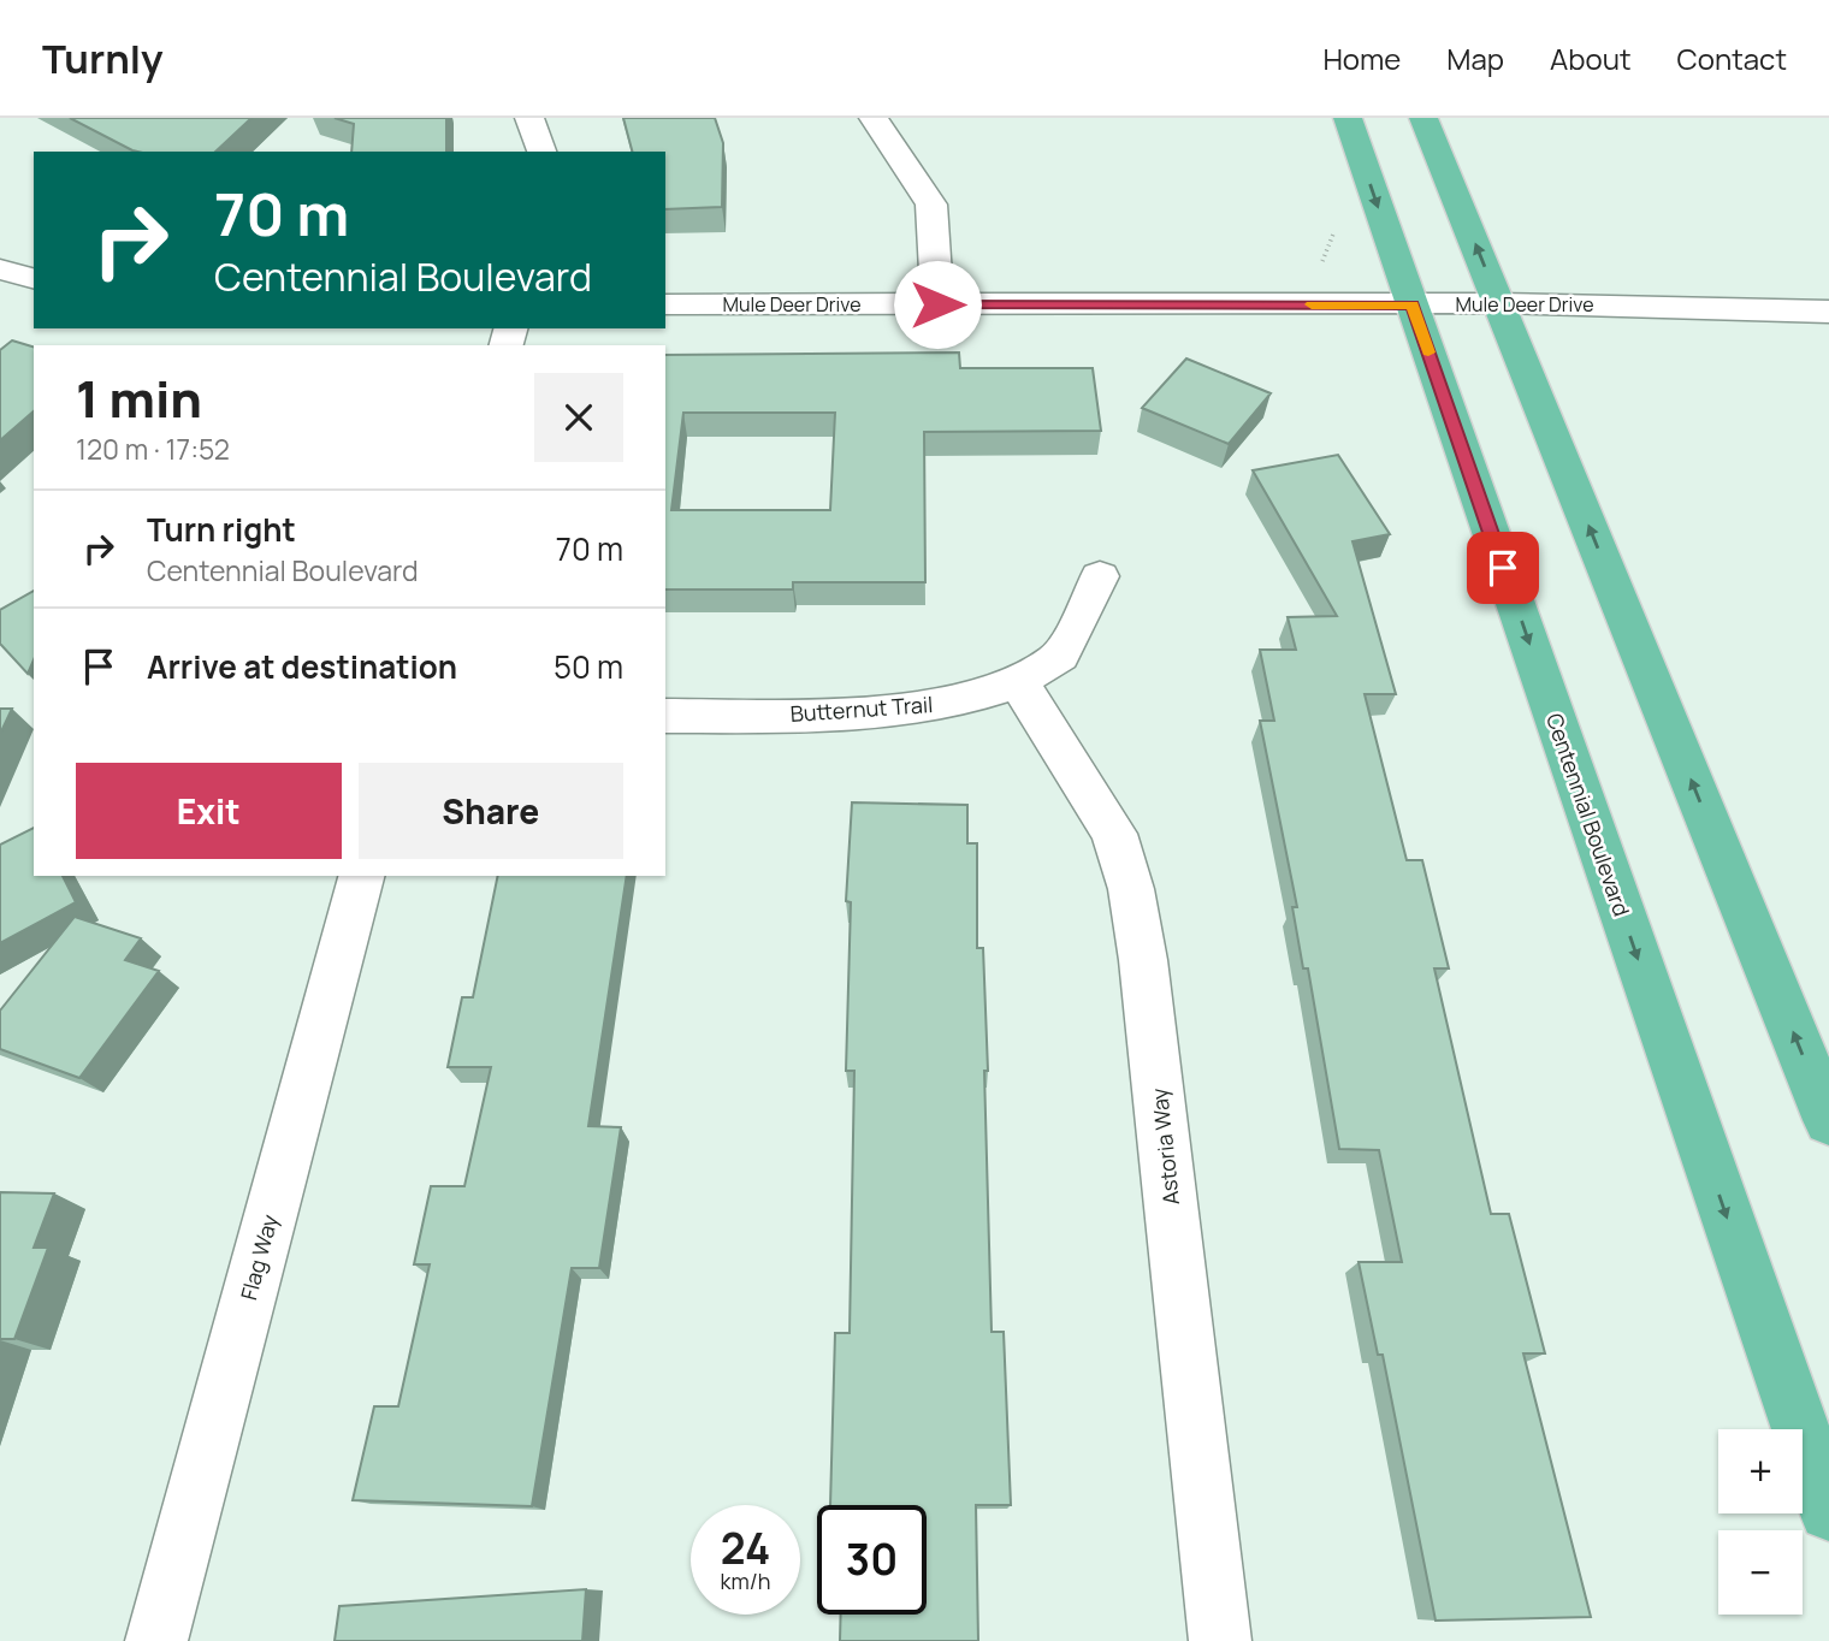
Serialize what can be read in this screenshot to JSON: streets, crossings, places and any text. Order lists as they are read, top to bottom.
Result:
{
  "streets": {
    "main road": ["Centennial Boulevard"],
    "street": [
      "Mule Deer Drive",
      "Butternut Trail",
      "Astoria Way",
      "Flag Way"
    ]
  },
  "crossings": [
    ["Mule Deer Drive", "Centennial Boulevard"],
    ["Butternut Trail", "Astoria Way"]
  ],
  "page": {
    "header": "Turnly",
    "nav": [
      "Home",
      "Map",
      "About",
      "Contact"
    ],
    "turn": ["70 m", "Centennial Boulevard"],
    "heading": ["1 min", "120 m · 17:52"],
    "list": [
      {
        "name": "Turn right",
        "note": "Centennial Boulevard",
        "value": "70 m"
      },
      {
        "name": "Arrive at destination",
        "value": "50 m"
      }
    ],
    "buttons": ["Exit", "Share"],
    "map_buttons": ["+", "−"],
    "speed": "24 km/h",
    "limit": "30"
  }
}
